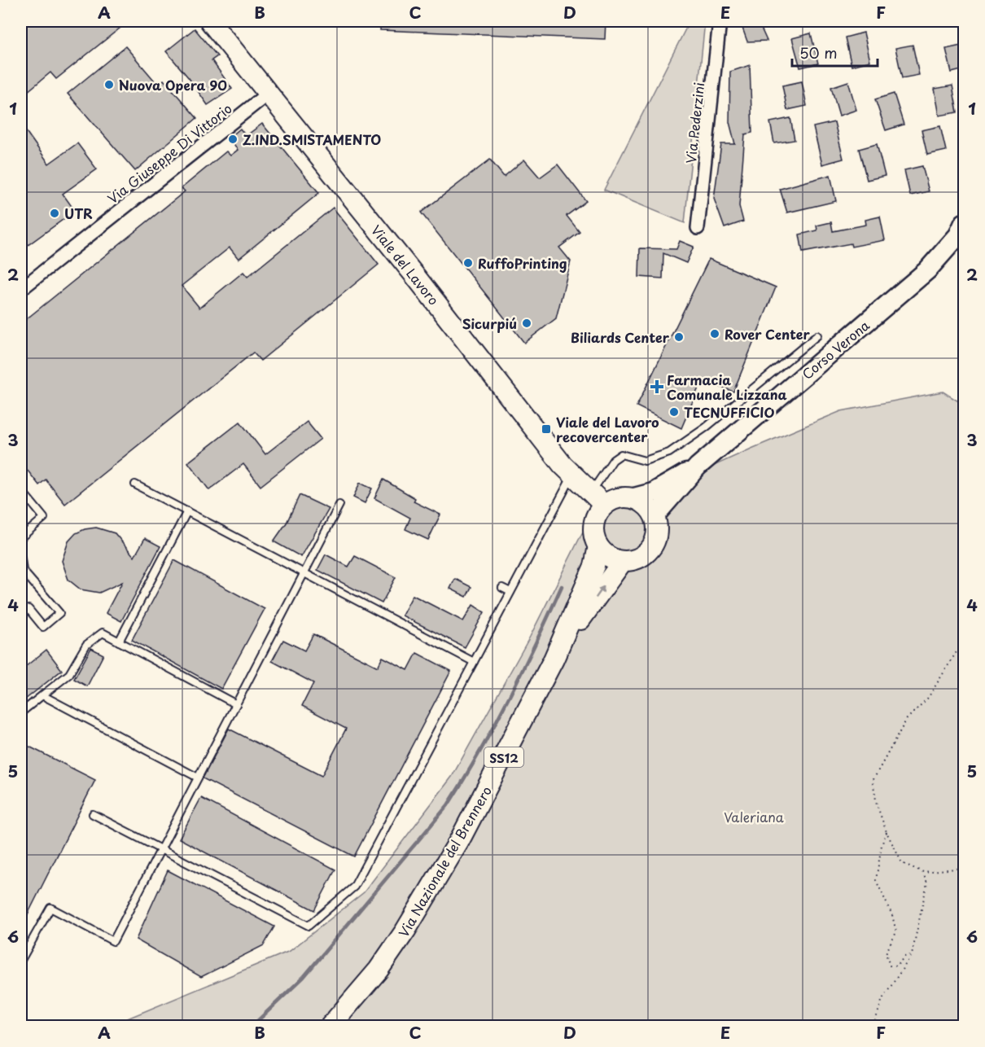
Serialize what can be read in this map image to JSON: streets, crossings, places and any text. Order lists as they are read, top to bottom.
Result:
{
  "streets": {
    "main road": [
      "Viale del Lavoro",
      "Corso Verona",
      "SS12",
      "Via Nazionale del Brennero"
    ],
    "street": ["Via Pederzini", "Via Giuseppe Di Vittorio"]
  },
  "crossings": [
    ["Via Giuseppe Di Vittorio", "Viale del Lavoro"],
    ["Viale del Lavoro", "SS12"],
    ["Viale del Lavoro", "Via Nazionale del Brennero"],
    ["SS12", "Via Nazionale del Brennero"]
  ],
  "parks": ["Valeriana"],
  "places": {
    "other": [
      "Nuova Opera 90",
      "Z.IND.SMISTAMENTO",
      "UTR",
      "RuffoPrinting",
      "Sicurpiú",
      "Rover Center",
      "Biliards Center",
      "TECNUFFICIO"
    ],
    "health": ["Farmacia Comunale Lizzana"],
    "transit": ["Viale del Lavoro recovercenter"]
  },
  "scale_bar": "50 m",
  "grid": {
    "columns": [
      "A",
      "B",
      "C",
      "D",
      "E",
      "F"
    ],
    "rows": [
      "1",
      "2",
      "3",
      "4",
      "5",
      "6"
    ]
  }
}
